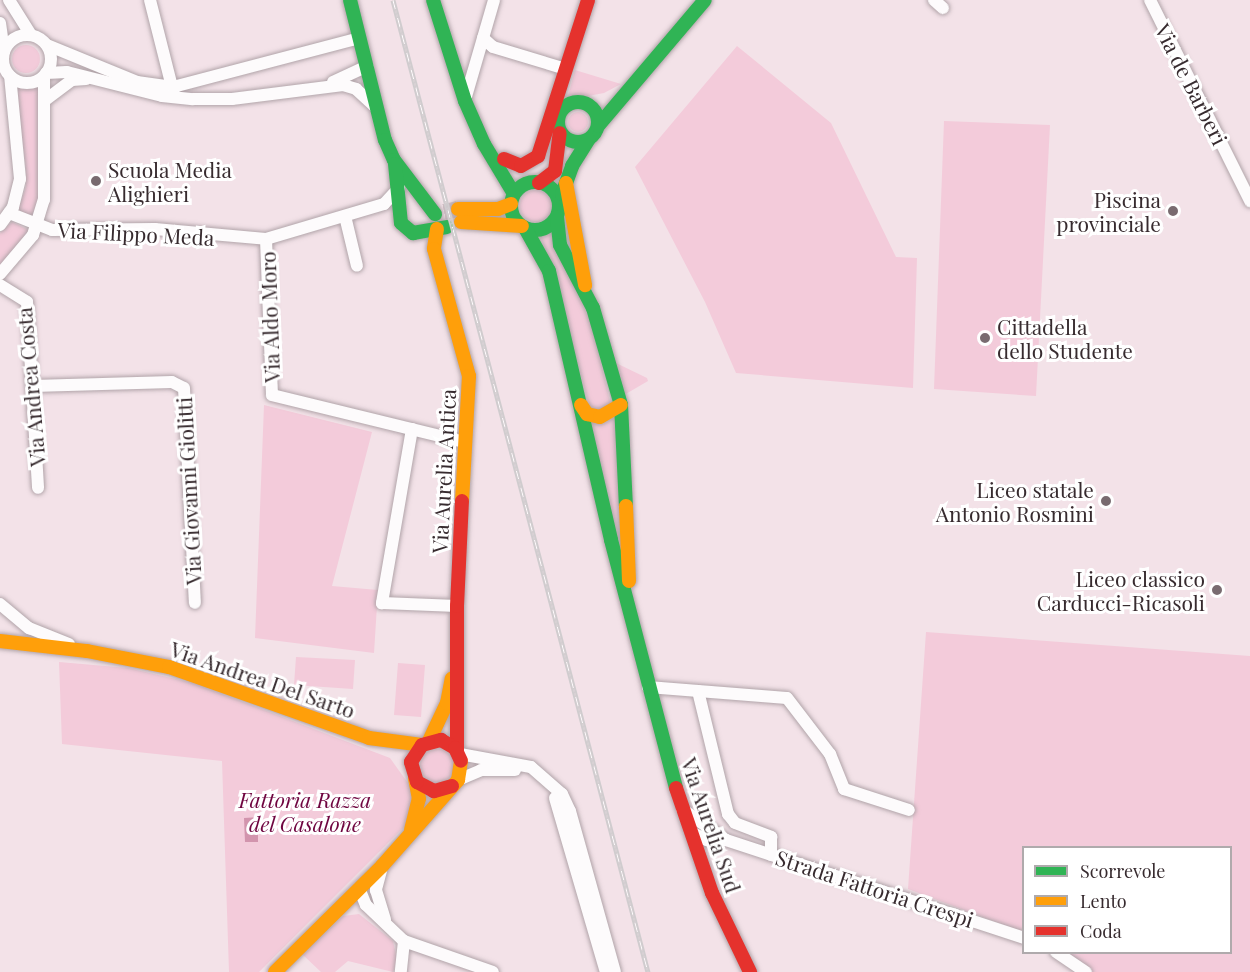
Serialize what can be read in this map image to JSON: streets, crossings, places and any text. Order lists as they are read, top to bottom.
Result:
{
  "streets": {
    "main road": ["Via Aurelia Antica", "Via Andrea Del Sarto", "Via Aurelia Sud"],
    "street": [
      "Via de Barberi",
      "Via Filippo Meda",
      "Via Aldo Moro",
      "Via Andrea Costa",
      "Via Giovanni Giolitti",
      "Strada Fattoria Crespi"
    ]
  },
  "crossings": [
    ["Via Filippo Meda", "Via Aldo Moro"],
    ["Via Andrea Costa", "Via Giovanni Giolitti"],
    ["Via Aurelia Antica", "Via Andrea Del Sarto"],
    ["Via Aurelia Sud", "Strada Fattoria Crespi"]
  ],
  "parks": ["Fattoria Razza del Casalone"],
  "places": [
    "Scuola Media Alighieri",
    "Piscina provinciale",
    "Cittadella dello Studente",
    "Liceo statale Antonio Rosmini",
    "Liceo classico Carducci-Ricasoli"
  ],
  "legend": ["Scorrevole", "Lento", "Coda"]
}
